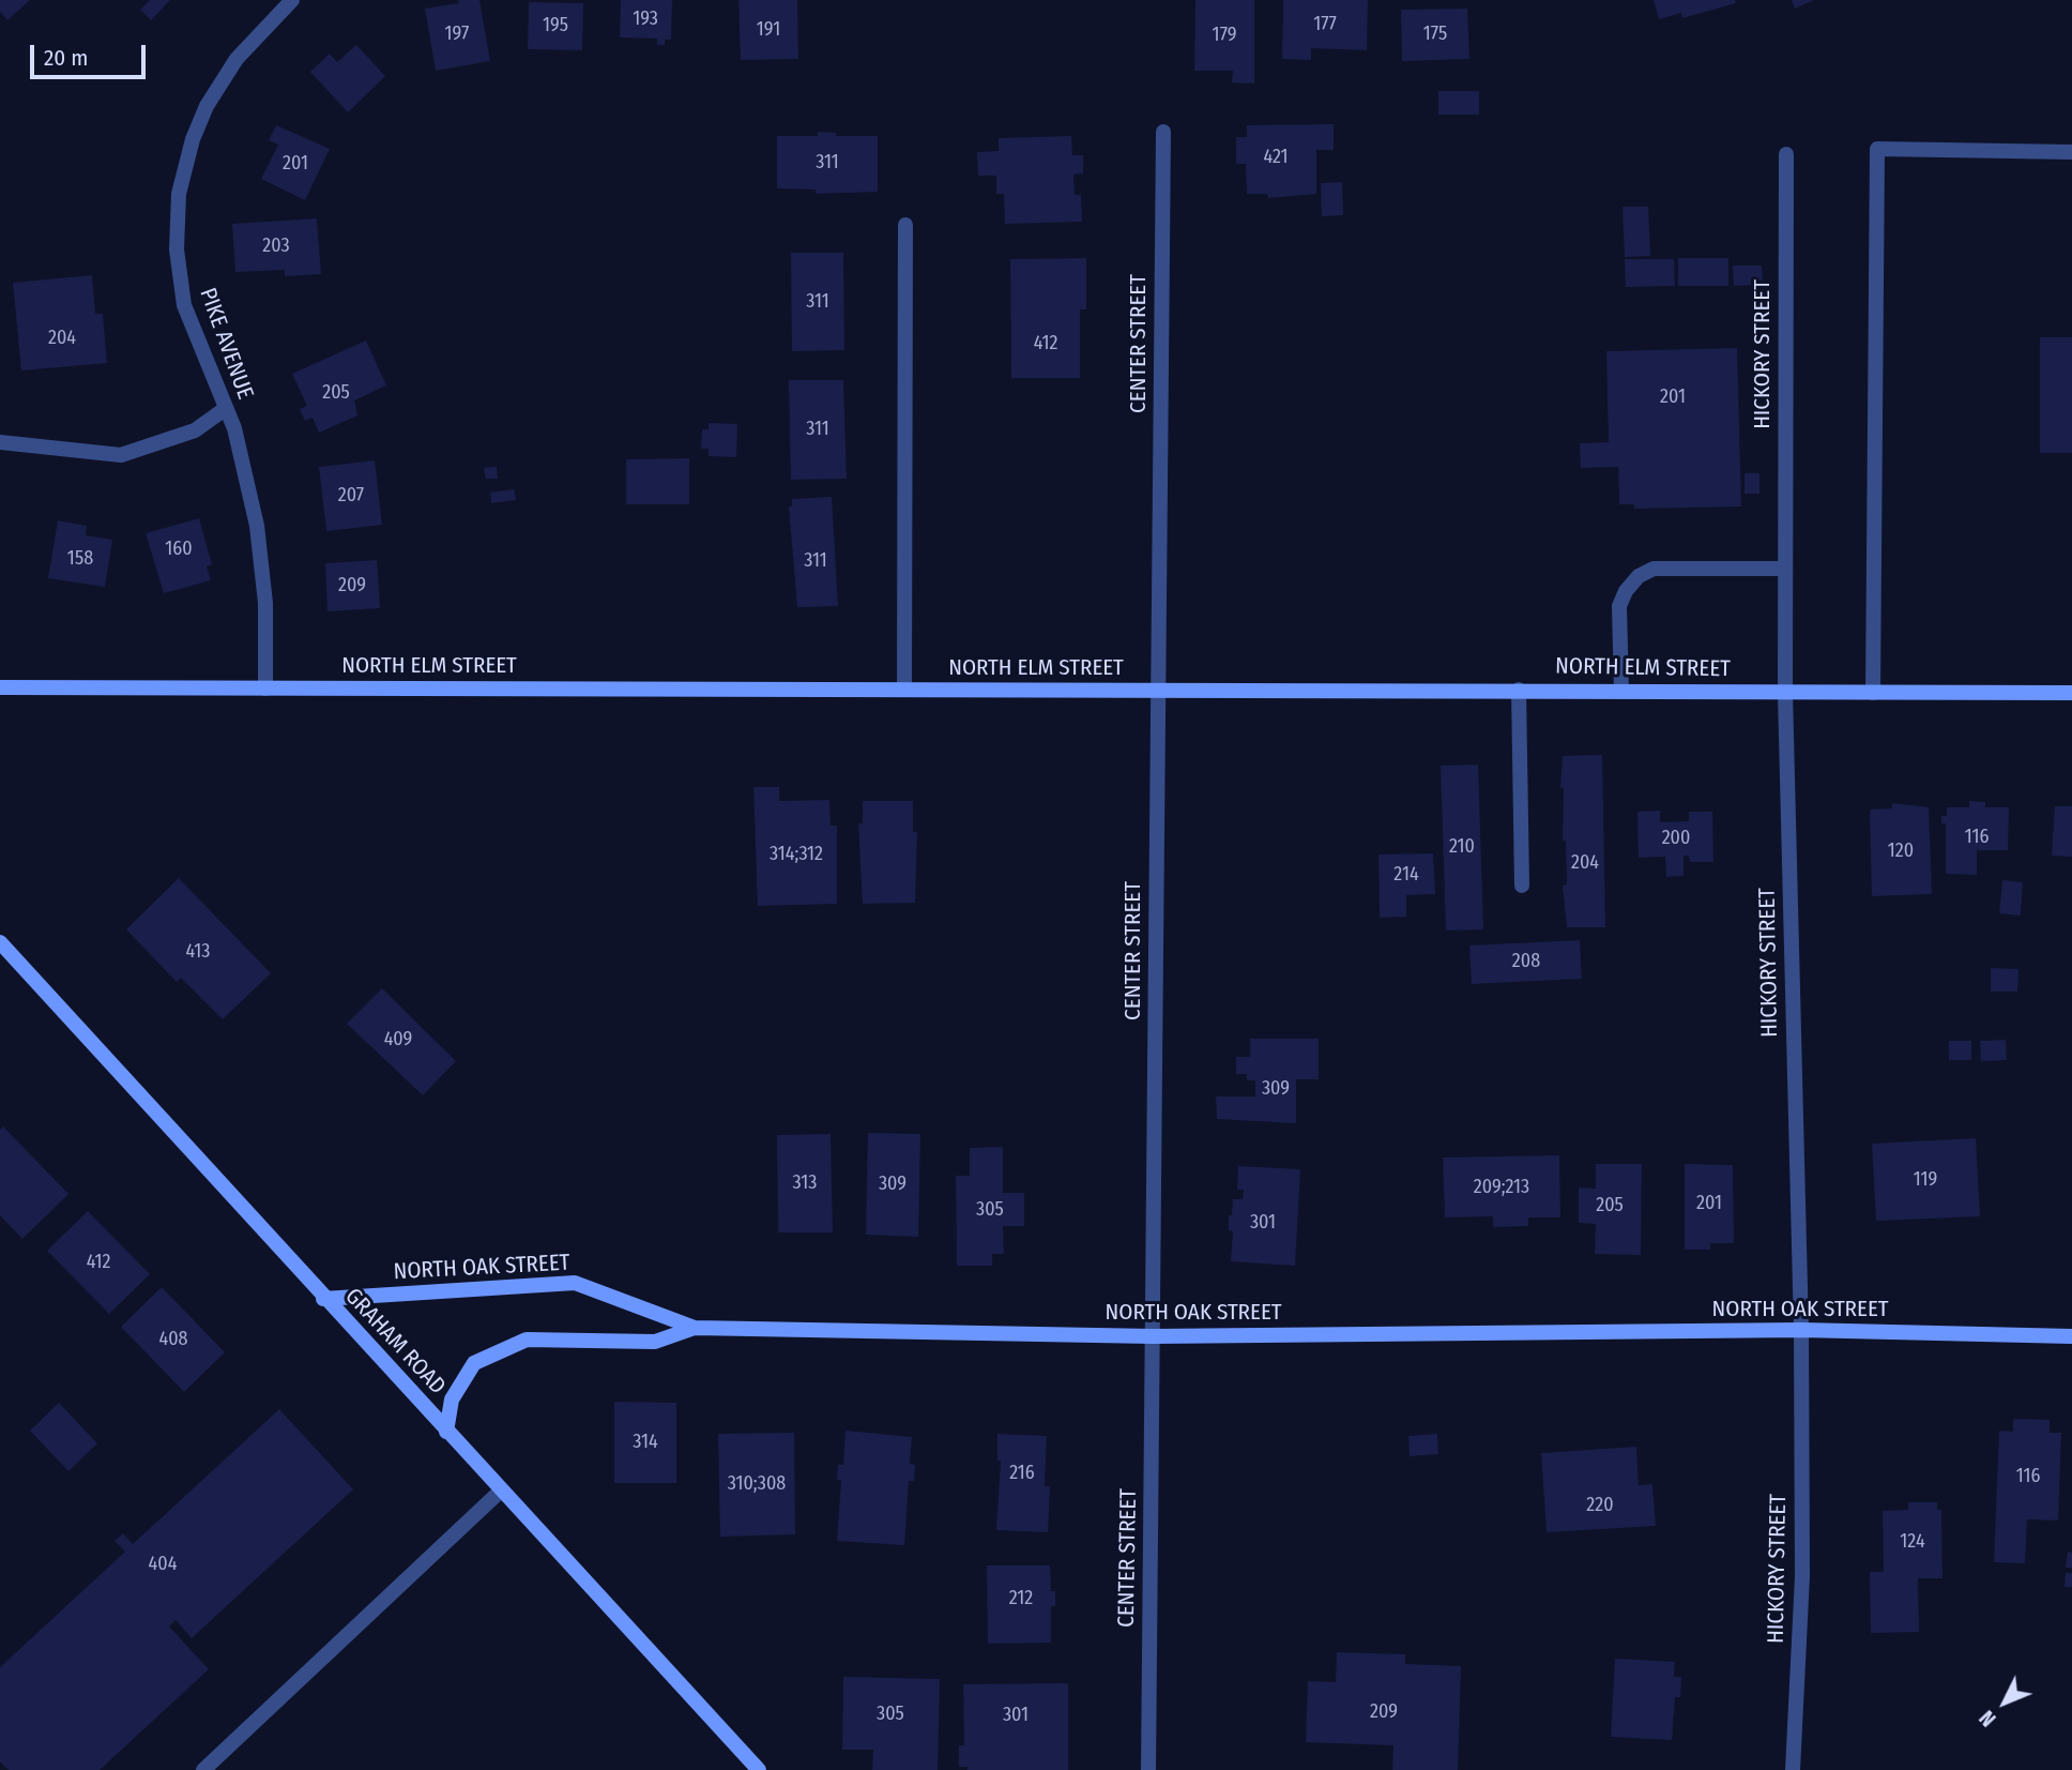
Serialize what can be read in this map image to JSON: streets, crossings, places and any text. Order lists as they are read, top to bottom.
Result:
{
  "streets": {
    "main road": ["NORTH ELM STREET", "NORTH OAK STREET", "GRAHAM ROAD"],
    "street": ["PIKE AVENUE", "CENTER STREET", "HICKORY STREET"]
  },
  "crossings": [
    ["PIKE AVENUE", "NORTH ELM STREET"],
    ["CENTER STREET", "NORTH ELM STREET"],
    ["CENTER STREET", "NORTH OAK STREET"],
    ["HICKORY STREET", "NORTH ELM STREET"],
    ["HICKORY STREET", "NORTH OAK STREET"],
    ["NORTH OAK STREET", "GRAHAM ROAD"]
  ],
  "house_numbers": [
    "193",
    "177",
    "195",
    "191",
    "197",
    "175",
    "179",
    "421",
    "311",
    "201",
    "203",
    "311",
    "204",
    "412",
    "205",
    "201",
    "311",
    "207",
    "160",
    "158",
    "311",
    "209",
    "116",
    "200",
    "210",
    "120",
    "314;312",
    "204",
    "214",
    "413",
    "208",
    "409",
    "309",
    "119",
    "313",
    "309",
    "209;213",
    "201",
    "205",
    "305",
    "301",
    "412",
    "408",
    "314",
    "216",
    "116",
    "310;308",
    "220",
    "124",
    "404",
    "212",
    "209",
    "305",
    "301"
  ],
  "scale_bar": "20 m",
  "north": "bottom left"
}
